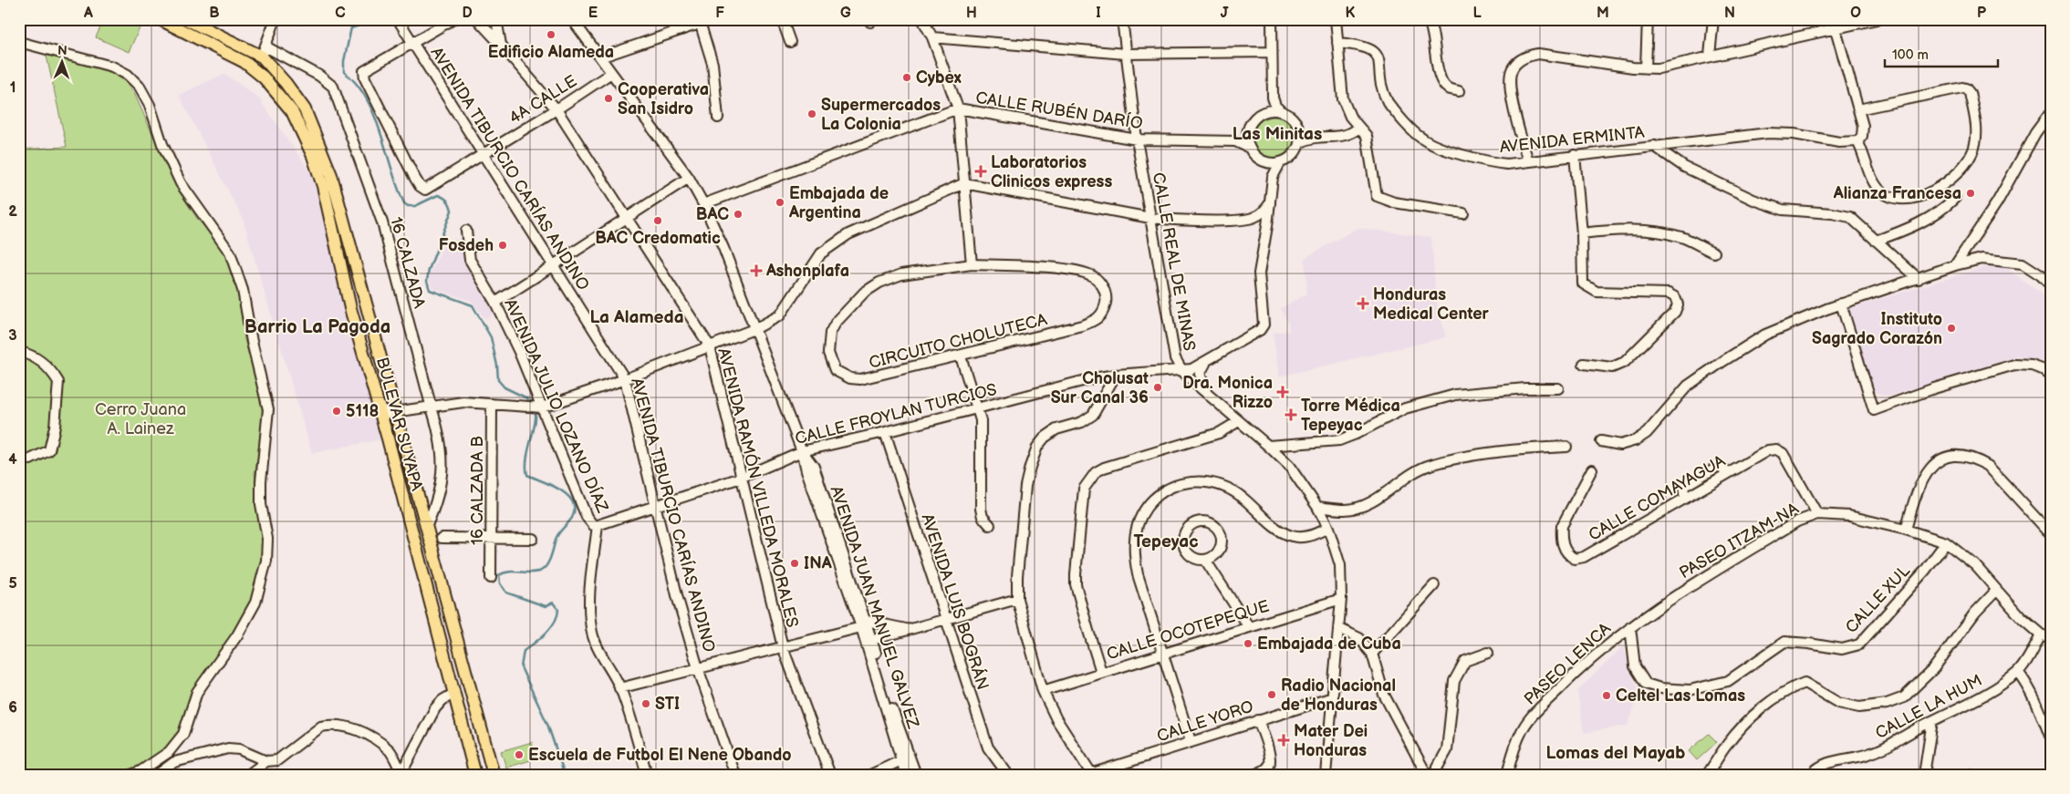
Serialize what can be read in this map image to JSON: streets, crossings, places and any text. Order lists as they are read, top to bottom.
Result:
{
  "streets": {
    "main road": ["BULEVAR SUYAPA"],
    "street": [
      "4A CALLE",
      "CALLE RUBÉN DARÍO",
      "AVENIDA ERMINTA",
      "AVENIDA TIBURCIO CARÍAS ANDINO",
      "CALLE REAL DE MINAS",
      "16 CALZADA",
      "CIRCUITO CHOLUTECA",
      "AVENIDA JULIO LOZANO DÍAZ",
      "CALLE FROYLAN TURCIOS",
      "AVENIDA RAMÓN VILLEDA MORALES",
      "16 CALZADA B",
      "CALLE COMAYAGUA",
      "PASEO ITZAM-NA",
      "CALLE XUL",
      "AVENIDA LUIS BOGRÁN",
      "AVENIDA JUAN MANUEL GALVEZ",
      "CALLE OCOTEPEQUE",
      "PASEO LENCA",
      "CALLE LA HUM",
      "CALLE YORO"
    ]
  },
  "crossings": [
    ["4A CALLE", "AVENIDA TIBURCIO CARÍAS ANDINO"],
    ["4A CALLE", "AVENIDA RAMÓN VILLEDA MORALES"],
    ["4A CALLE", "AVENIDA JUAN MANUEL GALVEZ"],
    ["CALLE RUBÉN DARÍO", "CALLE REAL DE MINAS"],
    ["CALLE RUBÉN DARÍO", "AVENIDA JUAN MANUEL GALVEZ"],
    ["AVENIDA TIBURCIO CARÍAS ANDINO", "CALLE FROYLAN TURCIOS"],
    ["CALLE REAL DE MINAS", "CALLE FROYLAN TURCIOS"],
    ["CALLE REAL DE MINAS", "CALLE OCOTEPEQUE"],
    ["CALLE REAL DE MINAS", "CALLE YORO"],
    ["16 CALZADA", "BULEVAR SUYAPA"],
    ["AVENIDA JULIO LOZANO DÍAZ", "CALLE FROYLAN TURCIOS"],
    ["CALLE FROYLAN TURCIOS", "AVENIDA RAMÓN VILLEDA MORALES"],
    ["CALLE FROYLAN TURCIOS", "AVENIDA LUIS BOGRÁN"],
    ["CALLE FROYLAN TURCIOS", "AVENIDA JUAN MANUEL GALVEZ"],
    ["CALLE COMAYAGUA", "PASEO ITZAM-NA"],
    ["PASEO ITZAM-NA", "CALLE XUL"],
    ["PASEO ITZAM-NA", "PASEO LENCA"],
    ["PASEO ITZAM-NA", "CALLE LA HUM"],
    ["CALLE XUL", "PASEO LENCA"]
  ],
  "districts": [
    "Las Minitas",
    "La Alameda",
    "Barrio La Pagoda",
    "Tepeyac",
    "Lomas del Mayab"
  ],
  "parks": ["Cerro Juana A. Lainez"],
  "places": {
    "other": [
      "Edificio Alameda",
      "Cybex",
      "Cooperativa San Isidro",
      "Supermercados La Colonia",
      "Alianza Francesa",
      "Embajada de Argentina",
      "BAC",
      "BAC Credomatic",
      "Fosdeh",
      "Instituto Sagrado Corazón",
      "Cholusat Sur Canal 36",
      "5118",
      "INA",
      "Embajada de Cuba",
      "Radio Nacional de Honduras",
      "Celtel Las Lomas",
      "STI",
      "Escuela de Futbol El Nene Obando"
    ],
    "health": [
      "Laboratorios Clinicos express",
      "Ashonplafa",
      "Honduras Medical Center",
      "Dra. Monica Rizzo",
      "Torre Médica Tepeyac",
      "Mater Dei Honduras"
    ]
  },
  "scale_bar": "100 m",
  "north": "top",
  "grid": {
    "columns": [
      "A",
      "B",
      "C",
      "D",
      "E",
      "F",
      "G",
      "H",
      "I",
      "J",
      "K",
      "L",
      "M",
      "N",
      "O",
      "P"
    ],
    "rows": [
      "1",
      "2",
      "3",
      "4",
      "5",
      "6"
    ]
  }
}
